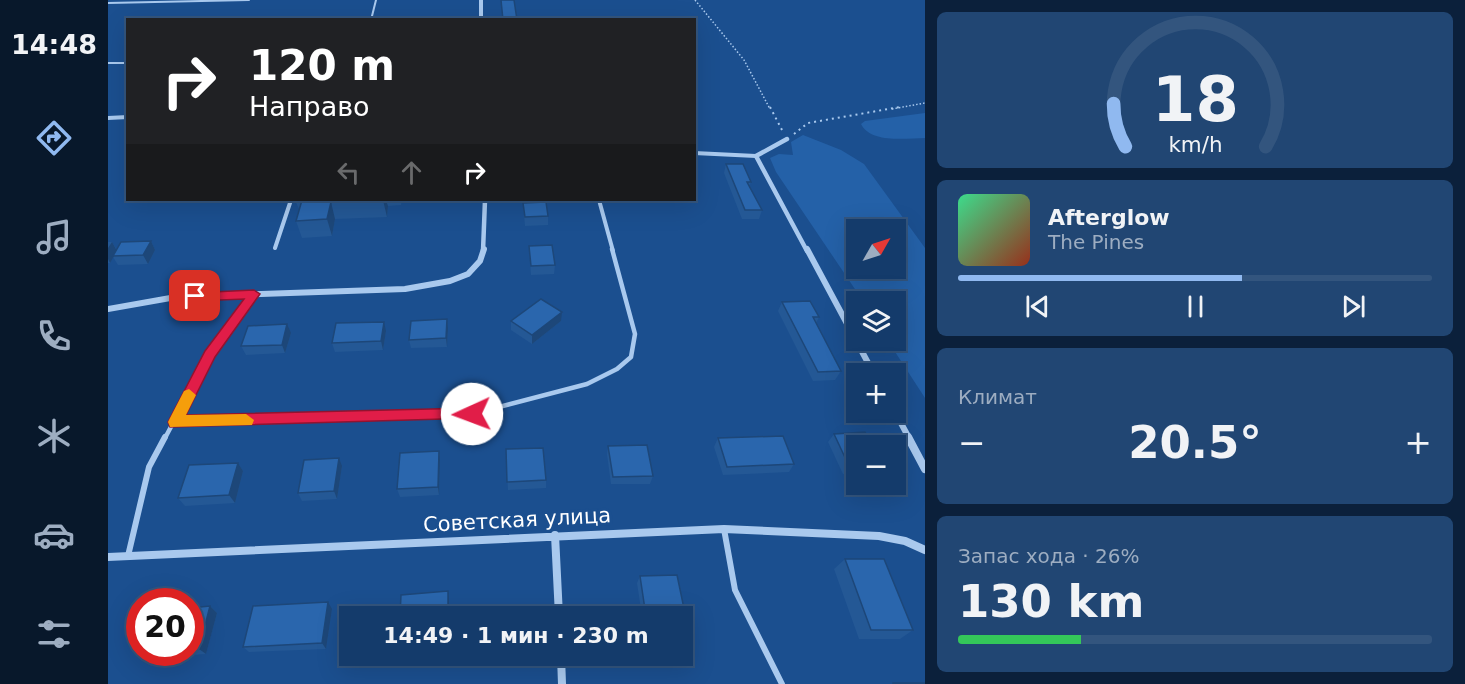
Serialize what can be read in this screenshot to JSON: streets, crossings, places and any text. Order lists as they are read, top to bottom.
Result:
{
  "streets": {
    "street": ["Советская улица"]
  },
  "north": "top right",
  "page": {
    "tabs": "14:48",
    "turn": ["120 m", "Направо"],
    "song": ["Afterglow", "The Pines"],
    "map_buttons": ["+", "−"],
    "tile": [
      "Климат",
      ["Запас хода · 26%", "130 km"]
    ],
    "heat": ["−", "20.5°", "+"],
    "limit": "20",
    "trip": "14:49 · 1 мин · 230 m",
    "gauge": ["18", "km/h"]
  }
}
